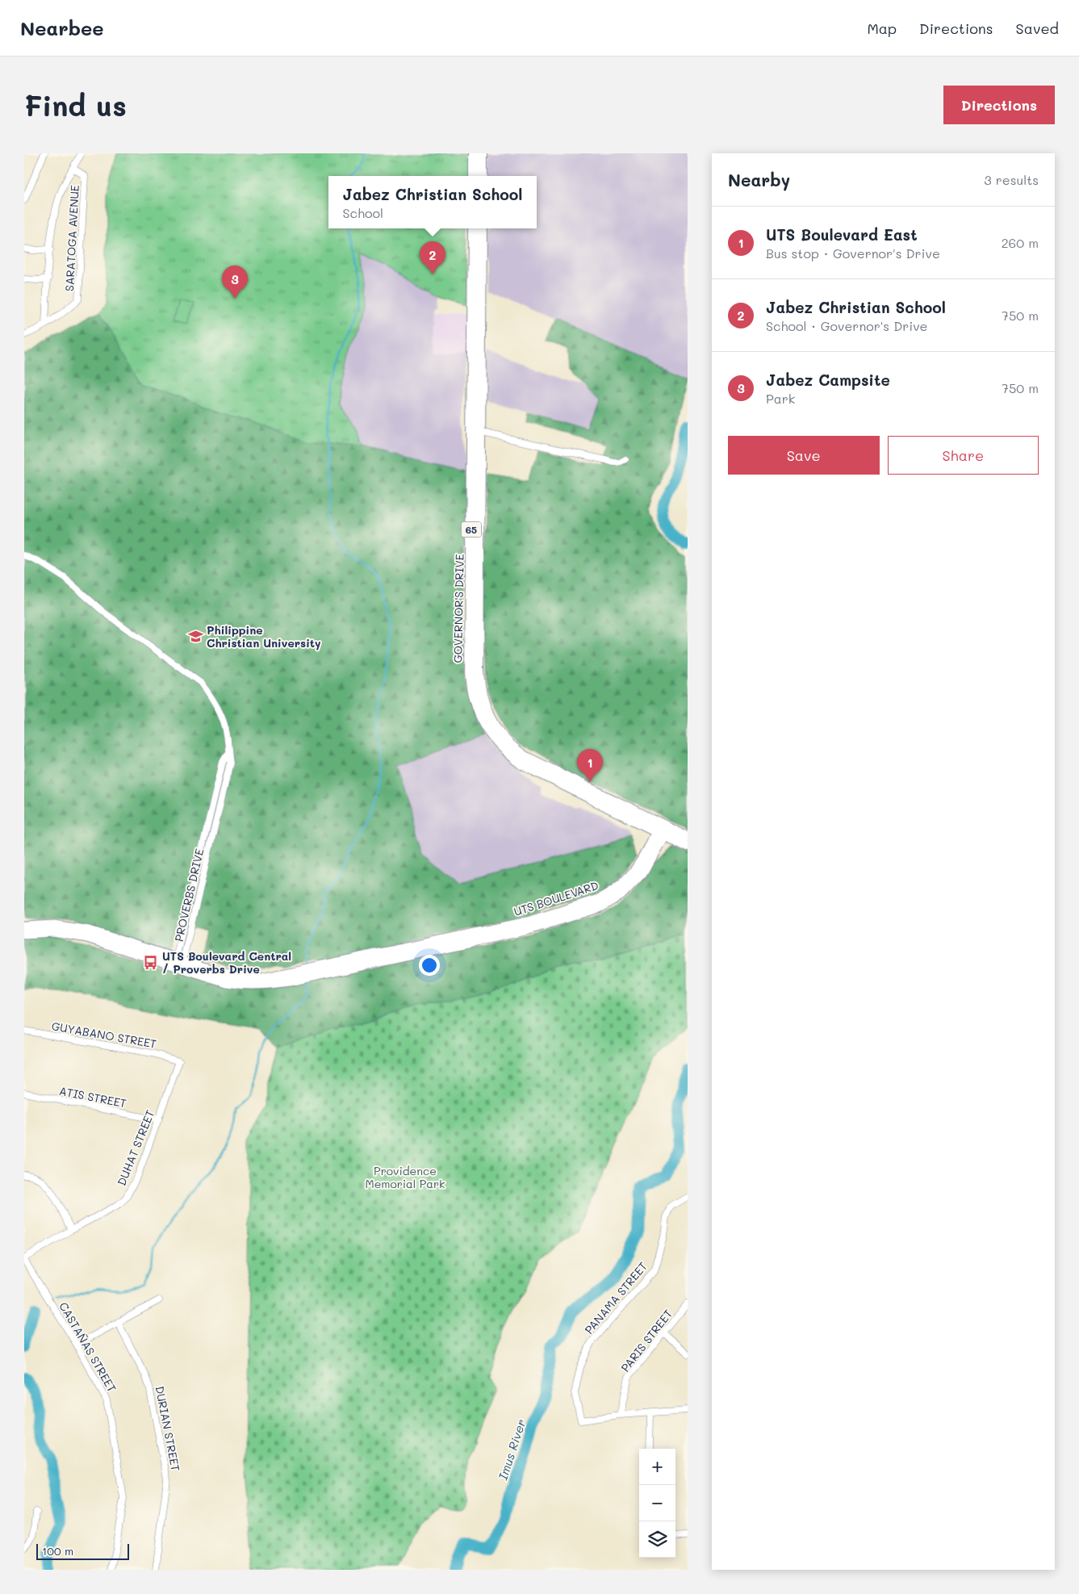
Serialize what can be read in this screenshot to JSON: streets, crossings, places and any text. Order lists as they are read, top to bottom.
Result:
{
  "streets": {
    "highway": ["65", "GOVERNOR'S DRIVE"],
    "main road": ["UTS BOULEVARD"],
    "street": [
      "SARATOGA AVENUE",
      "PROVERBS DRIVE",
      "GUYABANO STREET",
      "ATIS STREET",
      "DUHAT STREET",
      "PANAMA STREET",
      "PARIS STREET",
      "CASTAÑAS STREET",
      "DURIAN STREET"
    ]
  },
  "crossings": [
    ["GOVERNOR'S DRIVE", "UTS BOULEVARD"],
    ["PROVERBS DRIVE", "UTS BOULEVARD"],
    ["GUYABANO STREET", "DUHAT STREET"],
    ["ATIS STREET", "DUHAT STREET"],
    ["DUHAT STREET", "CASTAÑAS STREET"],
    ["PANAMA STREET", "PARIS STREET"]
  ],
  "water": ["Imus River"],
  "parks": ["Providence Memorial Park"],
  "places": {
    "school or university": ["Philippine Christian University"],
    "bus stop": ["UTS Boulevard Central / Proverbs Drive"]
  },
  "scale_bar": "100 m",
  "page": {
    "header": "Nearbee",
    "nav": ["Map", "Directions", "Saved"],
    "buttons": [
      "Directions",
      ["Save", "Share"]
    ],
    "title": "Find us",
    "heading": ["Nearby", "3 results"],
    "popup": ["Jabez Christian School", "School"],
    "list": [
      {
        "mark": "1",
        "name": "UTS Boulevard East",
        "note": "Bus stop · Governor's Drive",
        "value": "260 m"
      },
      {
        "mark": "2",
        "name": "Jabez Christian School",
        "note": "School · Governor's Drive",
        "value": "750 m"
      },
      {
        "mark": "3",
        "name": "Jabez Campsite",
        "note": "Park",
        "value": "750 m"
      }
    ],
    "pins": ["2", "3", "1"],
    "map_buttons": ["+", "−"],
    "scale": "100 m"
  }
}
